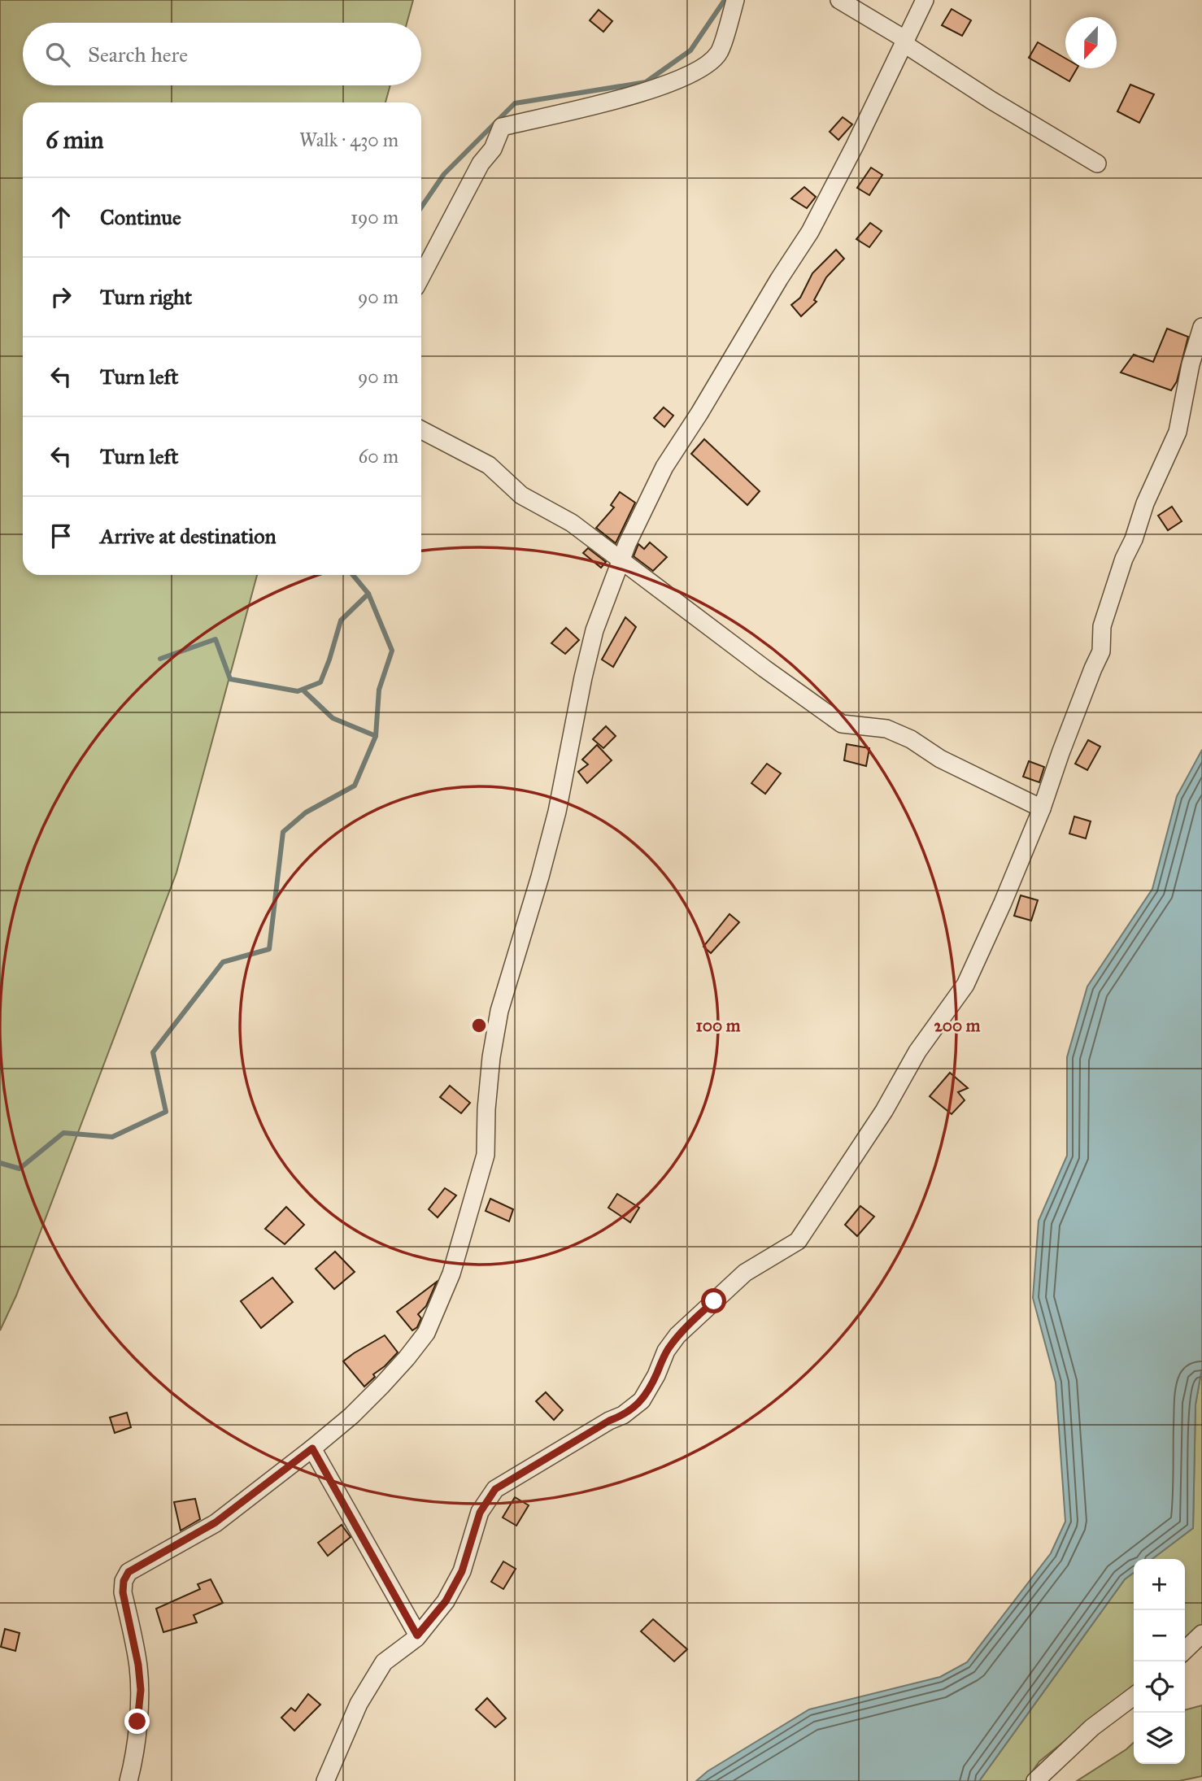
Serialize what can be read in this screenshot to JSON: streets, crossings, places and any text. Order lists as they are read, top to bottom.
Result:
{
  "north": "bottom",
  "page": {
    "search": "Search here",
    "heading": ["6 min", "Walk · 430 m"],
    "list": [
      ["Continue", "190 m"],
      ["Turn right", "90 m"],
      ["Turn left", "90 m"],
      ["Turn left", "60 m"],
      "Arrive at destination"
    ],
    "map_buttons": ["+", "−"]
  },
  "rings": ["100 m", "200 m"]
}
